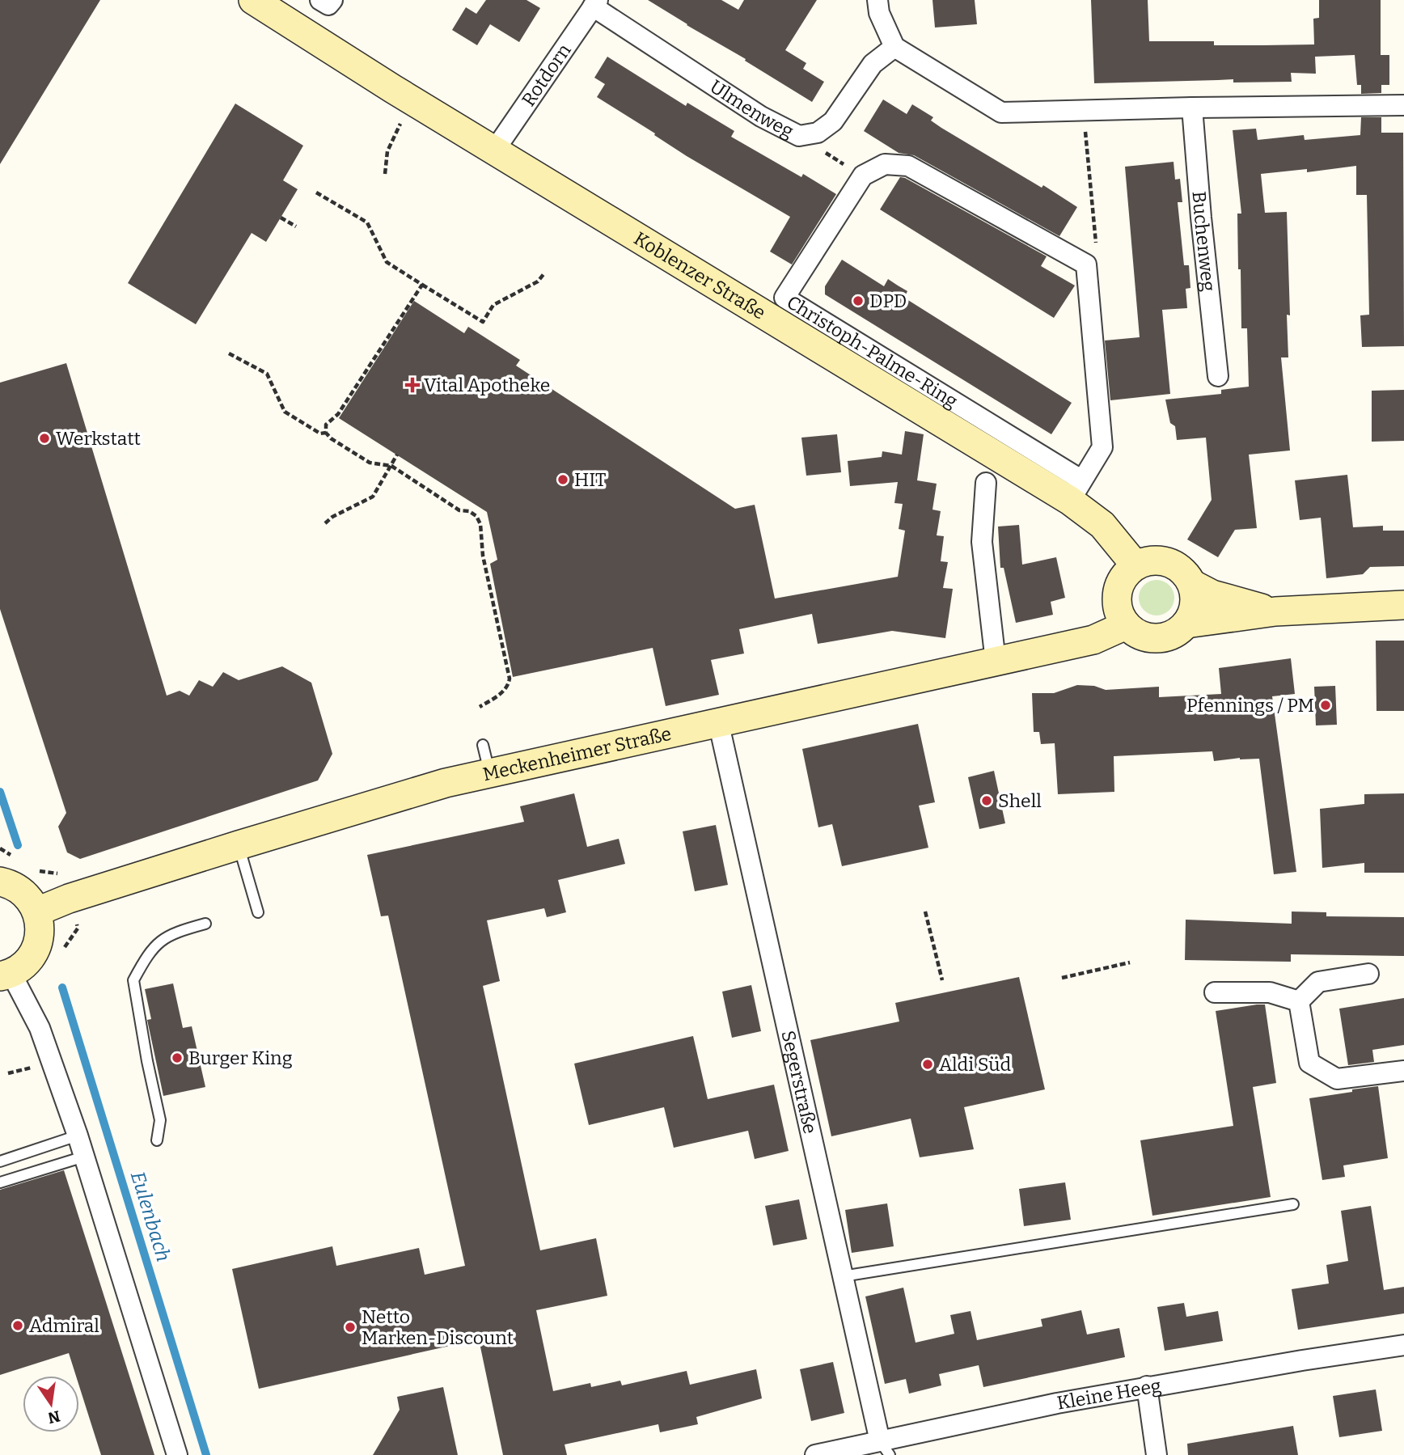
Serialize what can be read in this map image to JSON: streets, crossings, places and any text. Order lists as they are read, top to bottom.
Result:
{
  "streets": {
    "main road": ["Koblenzer Straße", "Meckenheimer Straße"],
    "street": [
      "Rotdorn",
      "Ulmenweg",
      "Buchenweg",
      "Christoph-Palme-Ring",
      "Segerstraße",
      "Kleine Heeg"
    ]
  },
  "crossings": [
    ["Rotdorn", "Ulmenweg"],
    ["Rotdorn", "Koblenzer Straße"],
    ["Koblenzer Straße", "Christoph-Palme-Ring"],
    ["Koblenzer Straße", "Meckenheimer Straße"],
    ["Meckenheimer Straße", "Segerstraße"],
    ["Segerstraße", "Kleine Heeg"]
  ],
  "water": ["Eulenbach"],
  "places": {
    "other": [
      "DPD",
      "Werkstatt",
      "HIT",
      "Pfennings / PM",
      "Shell",
      "Burger King",
      "Aldi Süd",
      "Admiral",
      "Netto Marken-Discount"
    ],
    "health": ["Vital Apotheke"]
  },
  "north": "bottom"
}
